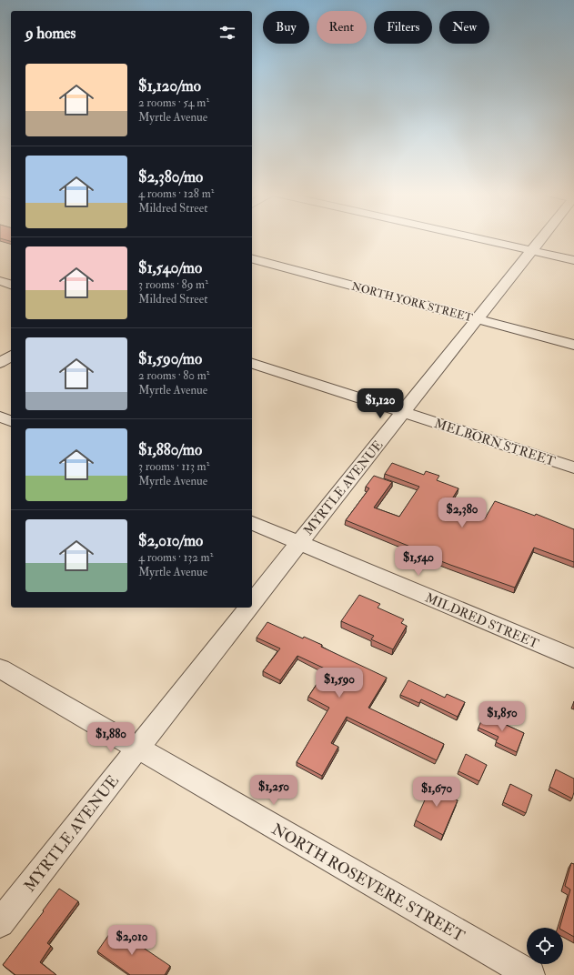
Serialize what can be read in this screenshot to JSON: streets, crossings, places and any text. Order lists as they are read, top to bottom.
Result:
{
  "streets": {
    "street": [
      "NORTH YORK STREET",
      "MELBORN STREET",
      "MYRTLE AVENUE",
      "MILDRED STREET",
      "NORTH ROSEVERE STREET"
    ]
  },
  "crossings": [
    ["NORTH YORK STREET", "MYRTLE AVENUE"],
    ["MELBORN STREET", "MYRTLE AVENUE"],
    ["MYRTLE AVENUE", "MILDRED STREET"],
    ["MYRTLE AVENUE", "NORTH ROSEVERE STREET"]
  ],
  "page": {
    "chip": [
      "Buy",
      "Rent",
      "Filters",
      "New"
    ],
    "heading": "9 homes",
    "list": [
      {
        "name": "$1,120/mo",
        "note": "2 rooms · 54 m² · Myrtle Avenue"
      },
      {
        "name": "$2,380/mo",
        "note": "4 rooms · 128 m² · Mildred Street"
      },
      {
        "name": "$1,540/mo",
        "note": "3 rooms · 89 m² · Mildred Street"
      },
      {
        "name": "$1,590/mo",
        "note": "2 rooms · 80 m² · Myrtle Avenue"
      },
      {
        "name": "$1,880/mo",
        "note": "3 rooms · 113 m² · Myrtle Avenue"
      },
      {
        "name": "$2,010/mo",
        "note": "4 rooms · 132 m² · Myrtle Avenue"
      }
    ],
    "price": [
      "$1,120",
      "$2,380",
      "$1,540",
      "$1,590",
      "$1,850",
      "$1,880",
      "$1,250",
      "$1,670",
      "$2,010"
    ]
  }
}
